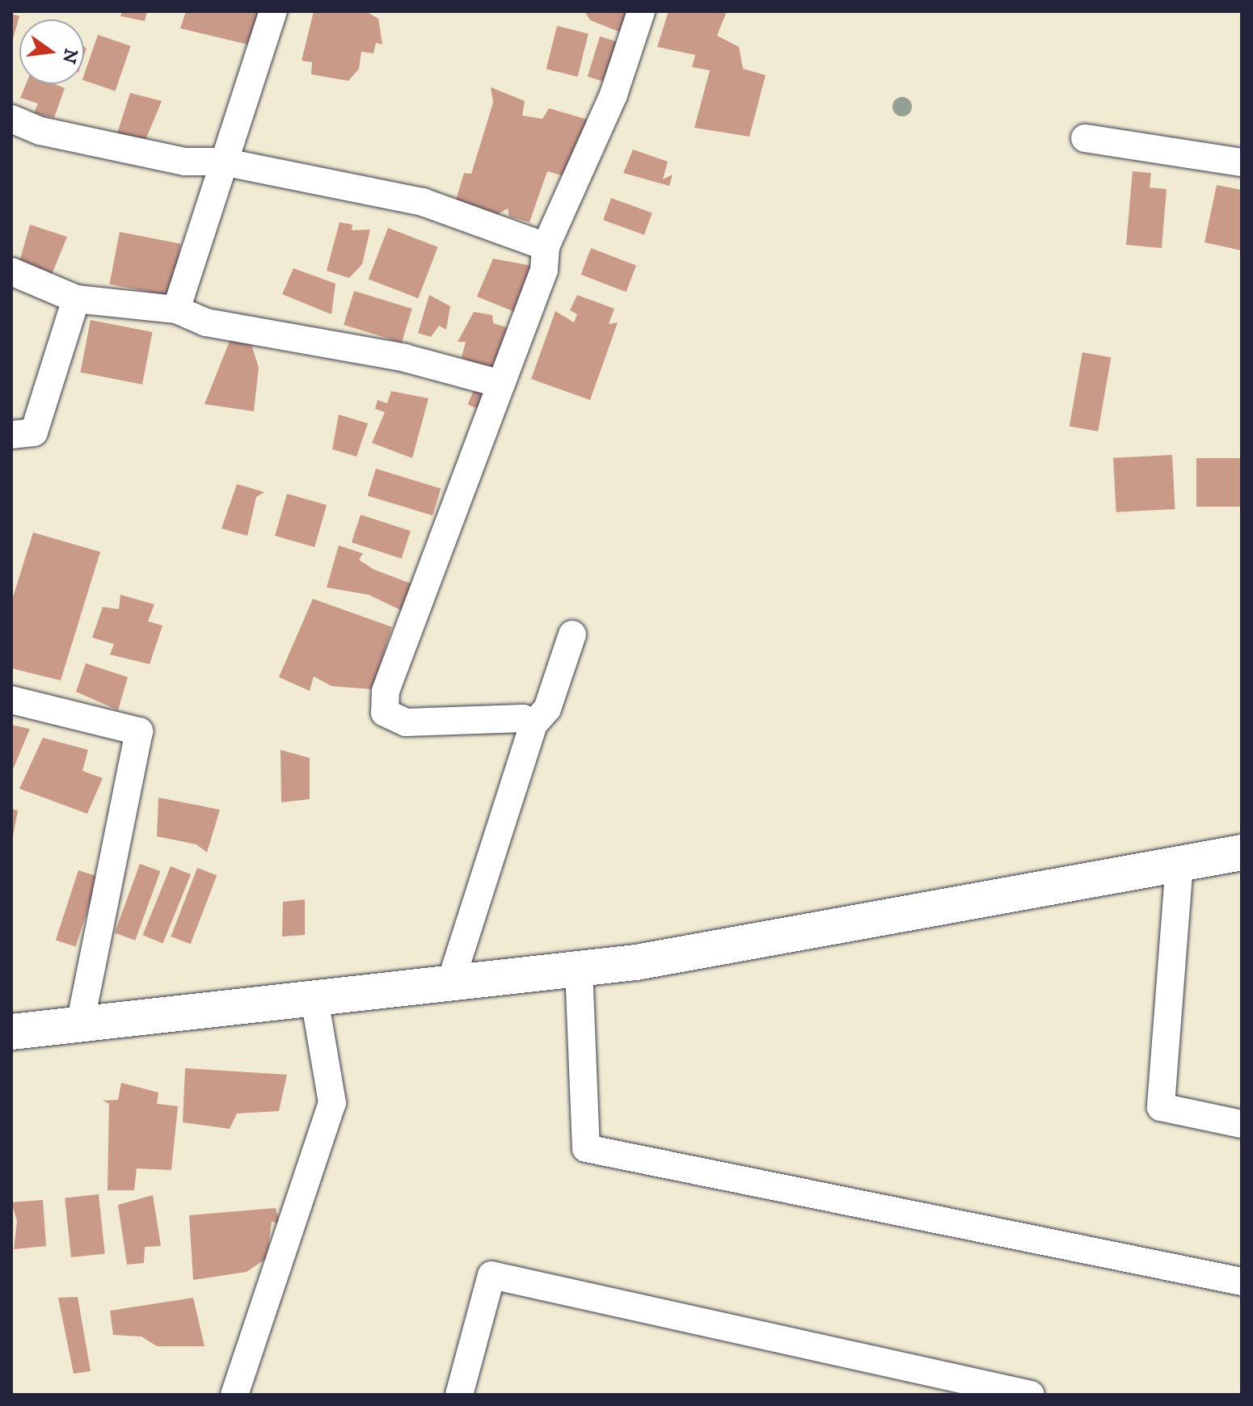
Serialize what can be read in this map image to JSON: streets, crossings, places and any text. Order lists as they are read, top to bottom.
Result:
{
  "north": "right"
}
